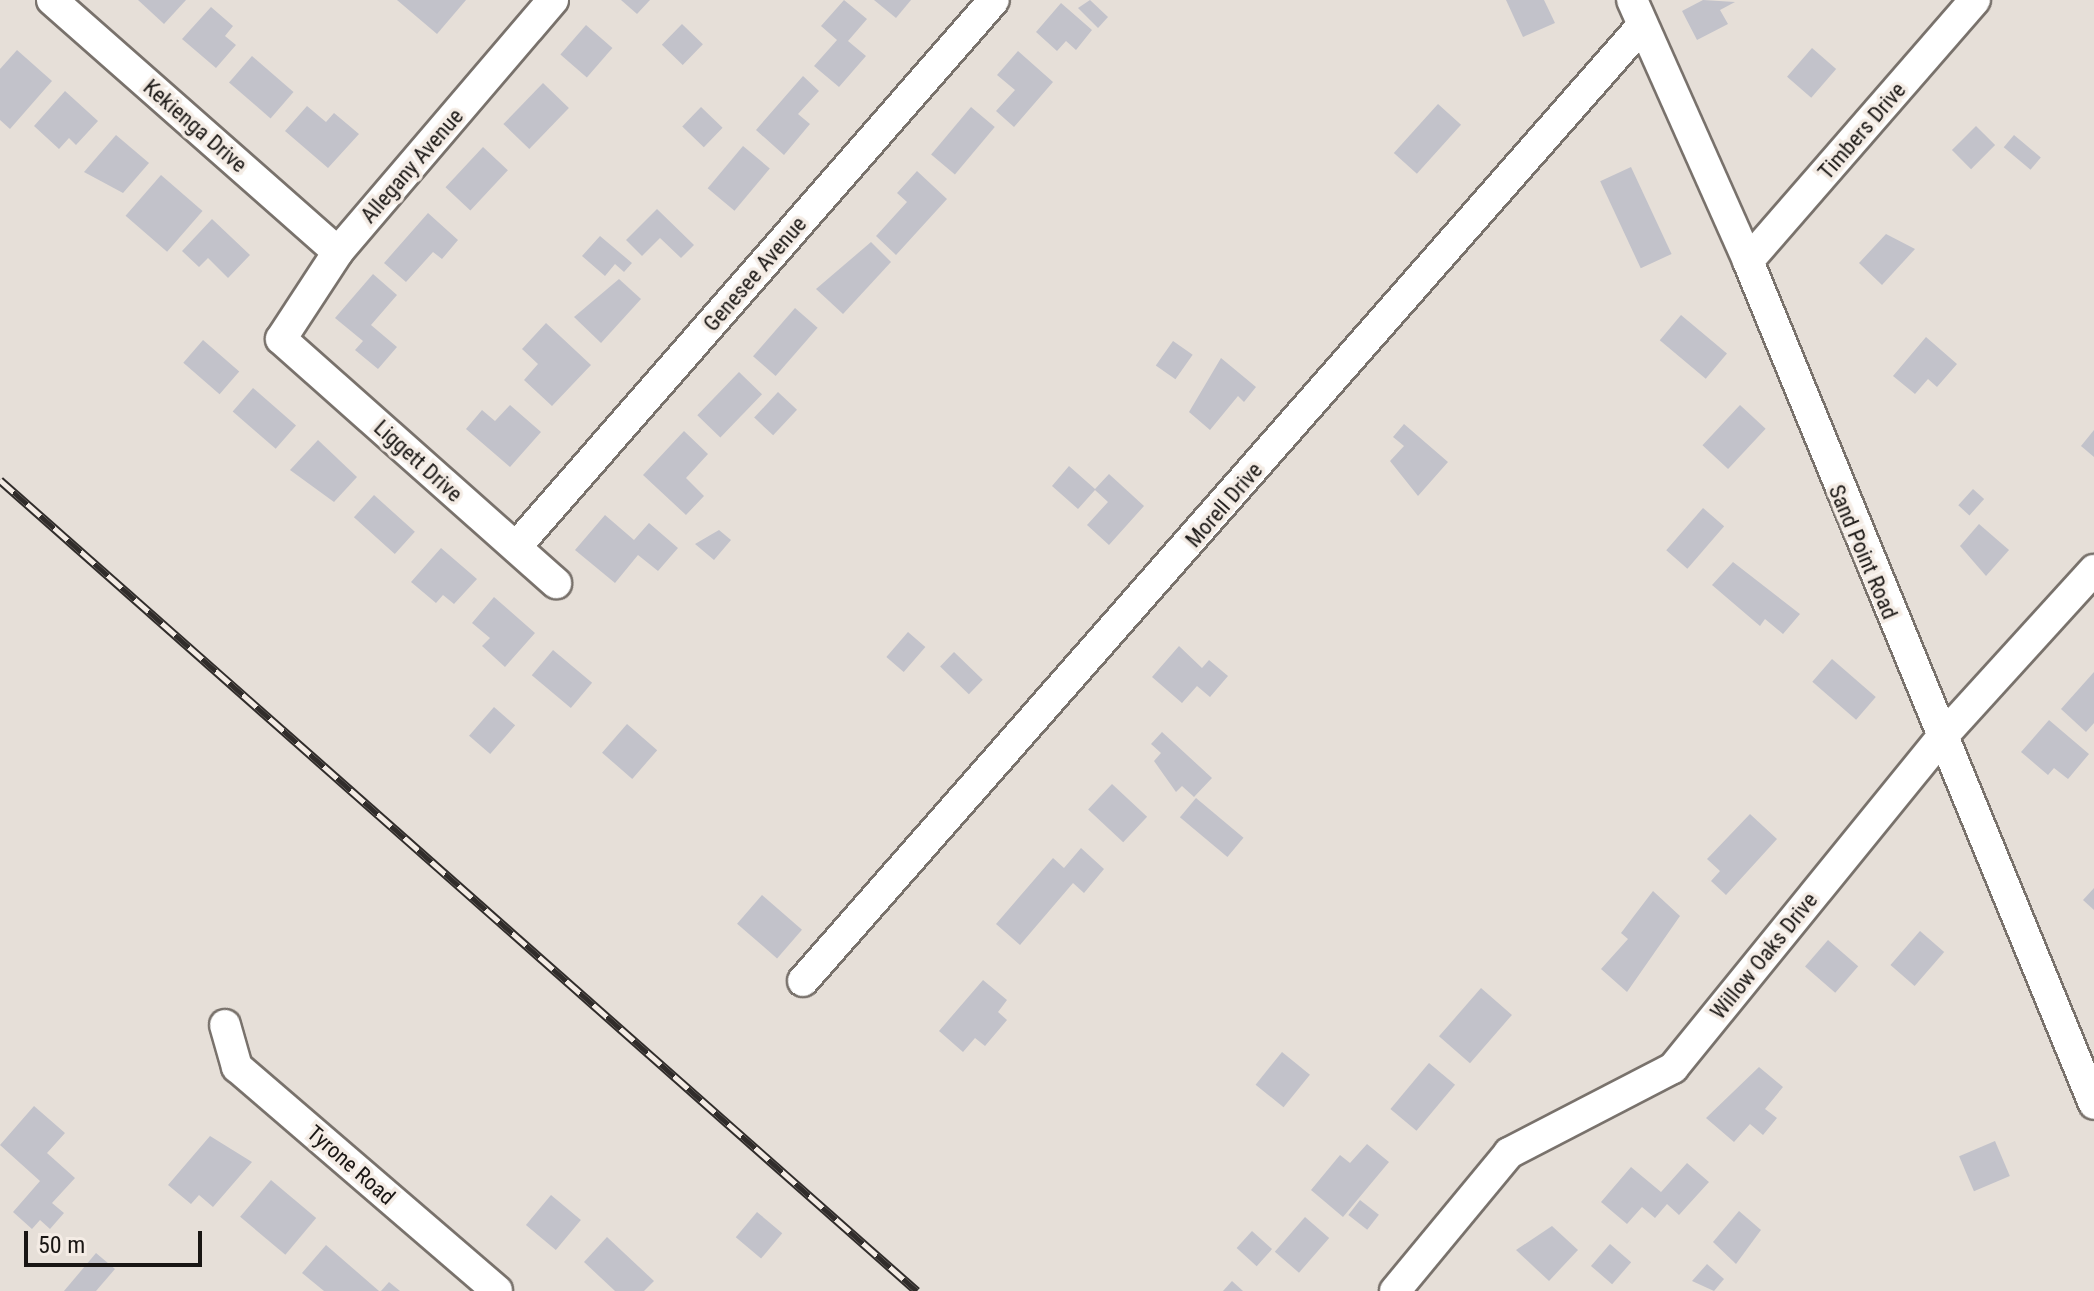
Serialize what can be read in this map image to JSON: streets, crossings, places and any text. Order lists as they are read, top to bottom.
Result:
{
  "streets": {
    "street": [
      "Kekienga Drive",
      "Timbers Drive",
      "Allegany Avenue",
      "Genesee Avenue",
      "Liggett Drive",
      "Morell Drive",
      "Sand Point Road",
      "Willow Oaks Drive",
      "Tyrone Road"
    ]
  },
  "crossings": [
    ["Kekienga Drive", "Allegany Avenue"],
    ["Timbers Drive", "Sand Point Road"],
    ["Allegany Avenue", "Liggett Drive"],
    ["Genesee Avenue", "Liggett Drive"],
    ["Morell Drive", "Sand Point Road"],
    ["Sand Point Road", "Willow Oaks Drive"]
  ],
  "scale_bar": "50 m"
}
